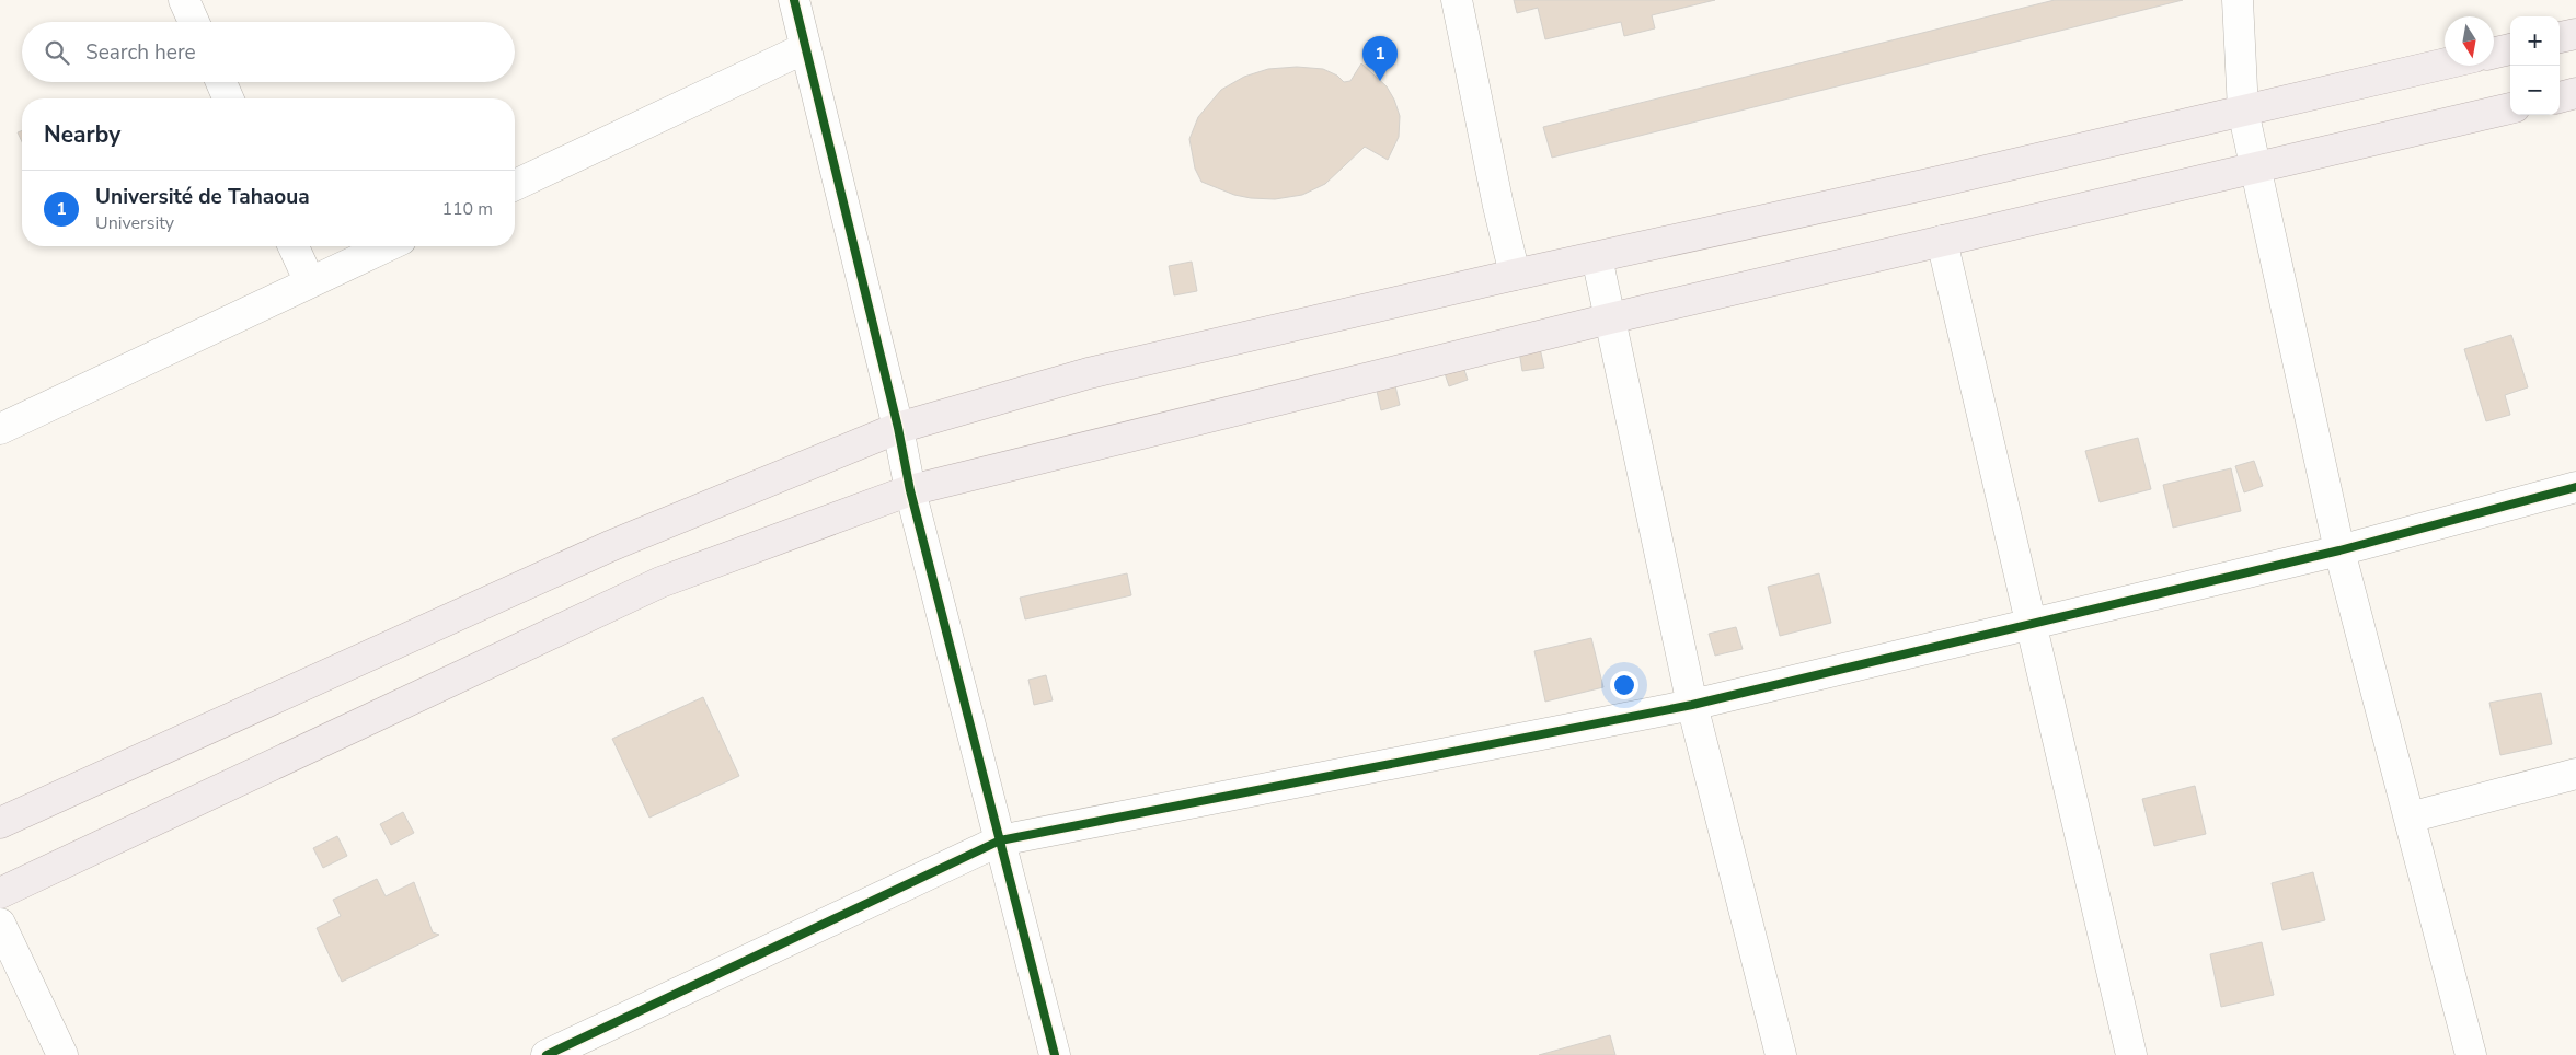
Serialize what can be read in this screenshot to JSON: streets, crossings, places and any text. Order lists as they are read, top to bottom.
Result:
{
  "north": "bottom",
  "page": {
    "map_buttons": ["+", "−"],
    "search": "Search here",
    "pins": "1",
    "heading": "Nearby",
    "list": [
      {
        "mark": "1",
        "name": "Université de Tahaoua",
        "note": "University",
        "value": "110 m"
      }
    ]
  }
}
